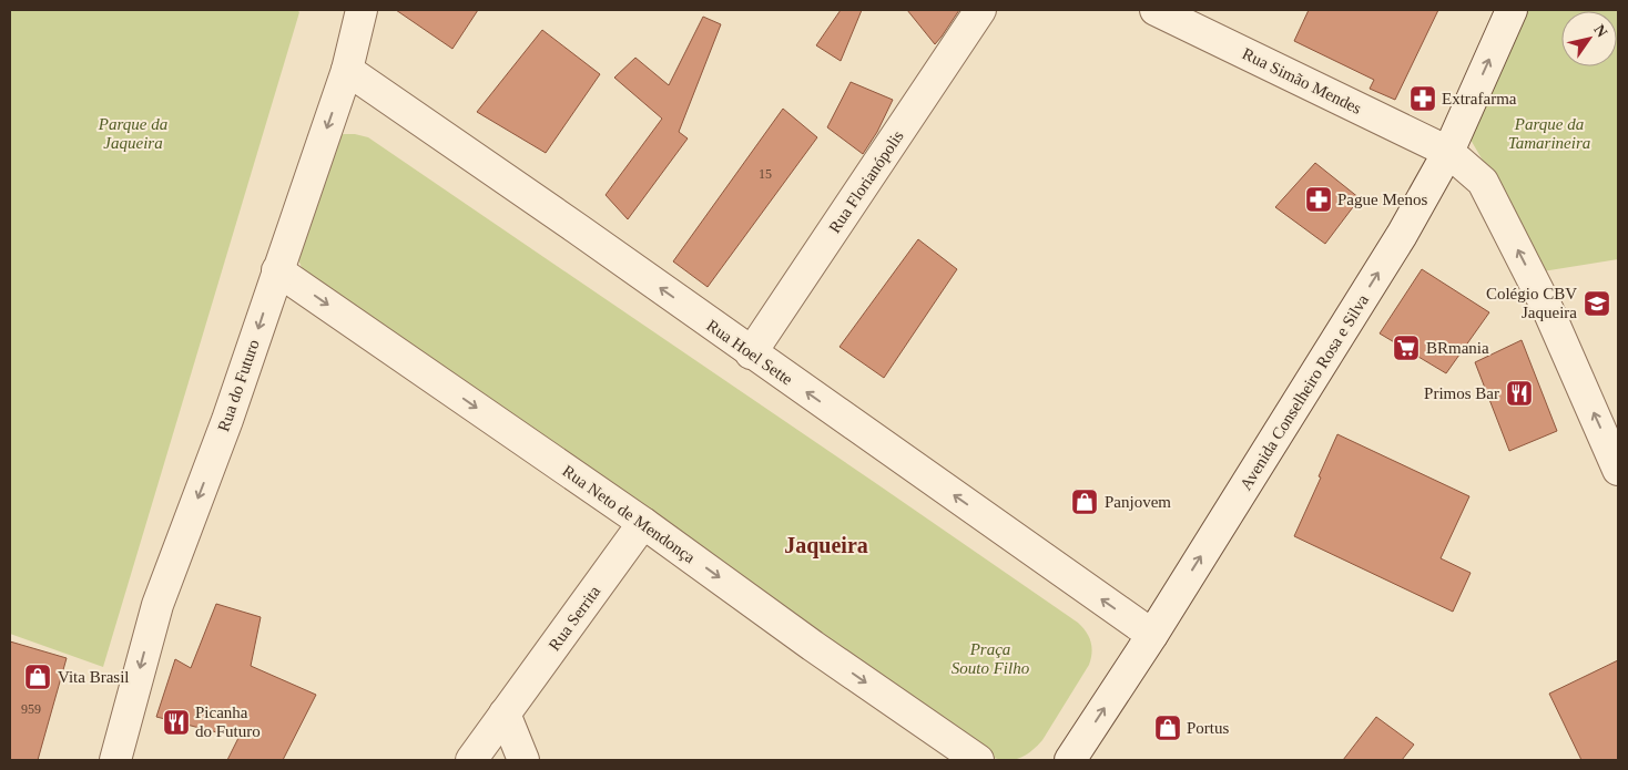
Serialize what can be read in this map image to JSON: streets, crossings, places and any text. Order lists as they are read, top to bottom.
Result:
{
  "streets": {
    "street": [
      "Rua Simão Mendes",
      "Rua Florianópolis",
      "Rua Hoel Sette",
      "Rua do Futuro",
      "Avenida Conselheiro Rosa e Silva",
      "Rua Neto de Mendonça",
      "Rua Serrita"
    ]
  },
  "crossings": [
    ["Rua Simão Mendes", "Avenida Conselheiro Rosa e Silva"],
    ["Rua Florianópolis", "Rua Hoel Sette"],
    ["Rua Hoel Sette", "Rua do Futuro"],
    ["Rua Hoel Sette", "Avenida Conselheiro Rosa e Silva"],
    ["Rua do Futuro", "Rua Neto de Mendonça"],
    ["Rua Neto de Mendonça", "Rua Serrita"]
  ],
  "one_way": [
    "Rua Simão Mendes",
    "Rua Hoel Sette",
    "Rua do Futuro",
    "Avenida Conselheiro Rosa e Silva",
    "Rua Neto de Mendonça"
  ],
  "districts": ["Jaqueira"],
  "parks": ["Parque da Jaqueira", "Parque da Tamarineira", "Praça Souto Filho"],
  "places": {
    "pharmacy": ["Extrafarma", "Pague Menos"],
    "school or university": ["Colégio CBV Jaqueira"],
    "supermarket": ["BRmania"],
    "restaurant": ["Primos Bar", "Picanha do Futuro"],
    "shop": ["Panjovem", "Vita Brasil", "Portus"]
  },
  "house_numbers": ["15", "959"],
  "north": "top right"
}
